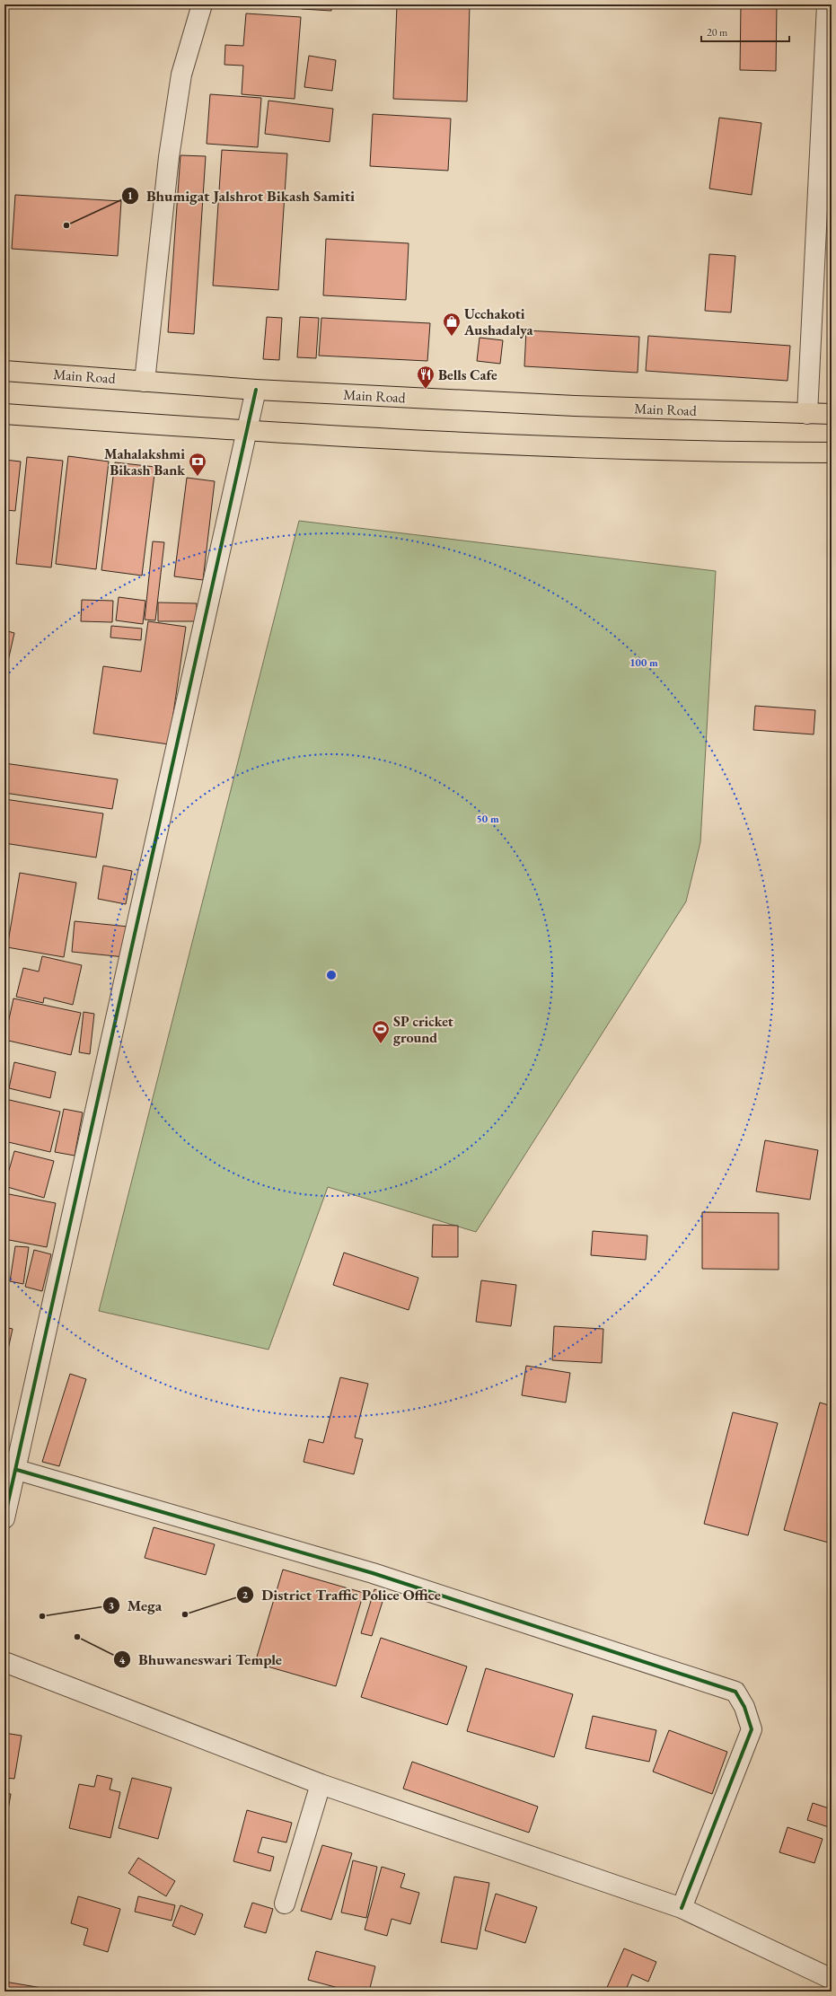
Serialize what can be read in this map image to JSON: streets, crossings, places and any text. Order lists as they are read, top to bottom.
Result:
{
  "streets": {
    "main road": ["Main Road"]
  },
  "places": {
    "other": [
      "Bhumigat Jalshrot Bikash Samiti",
      "District Traffic Police Office",
      "Mega",
      "Bhuwaneswari Temple"
    ],
    "shop": ["Ucchakoti Aushadalya"],
    "restaurant": ["Bells Cafe"],
    "bank": ["Mahalakshmi Bikash Bank"],
    "sports": ["SP cricket ground"]
  },
  "scale_bar": "20 m",
  "rings": ["100 m", "50 m"]
}
